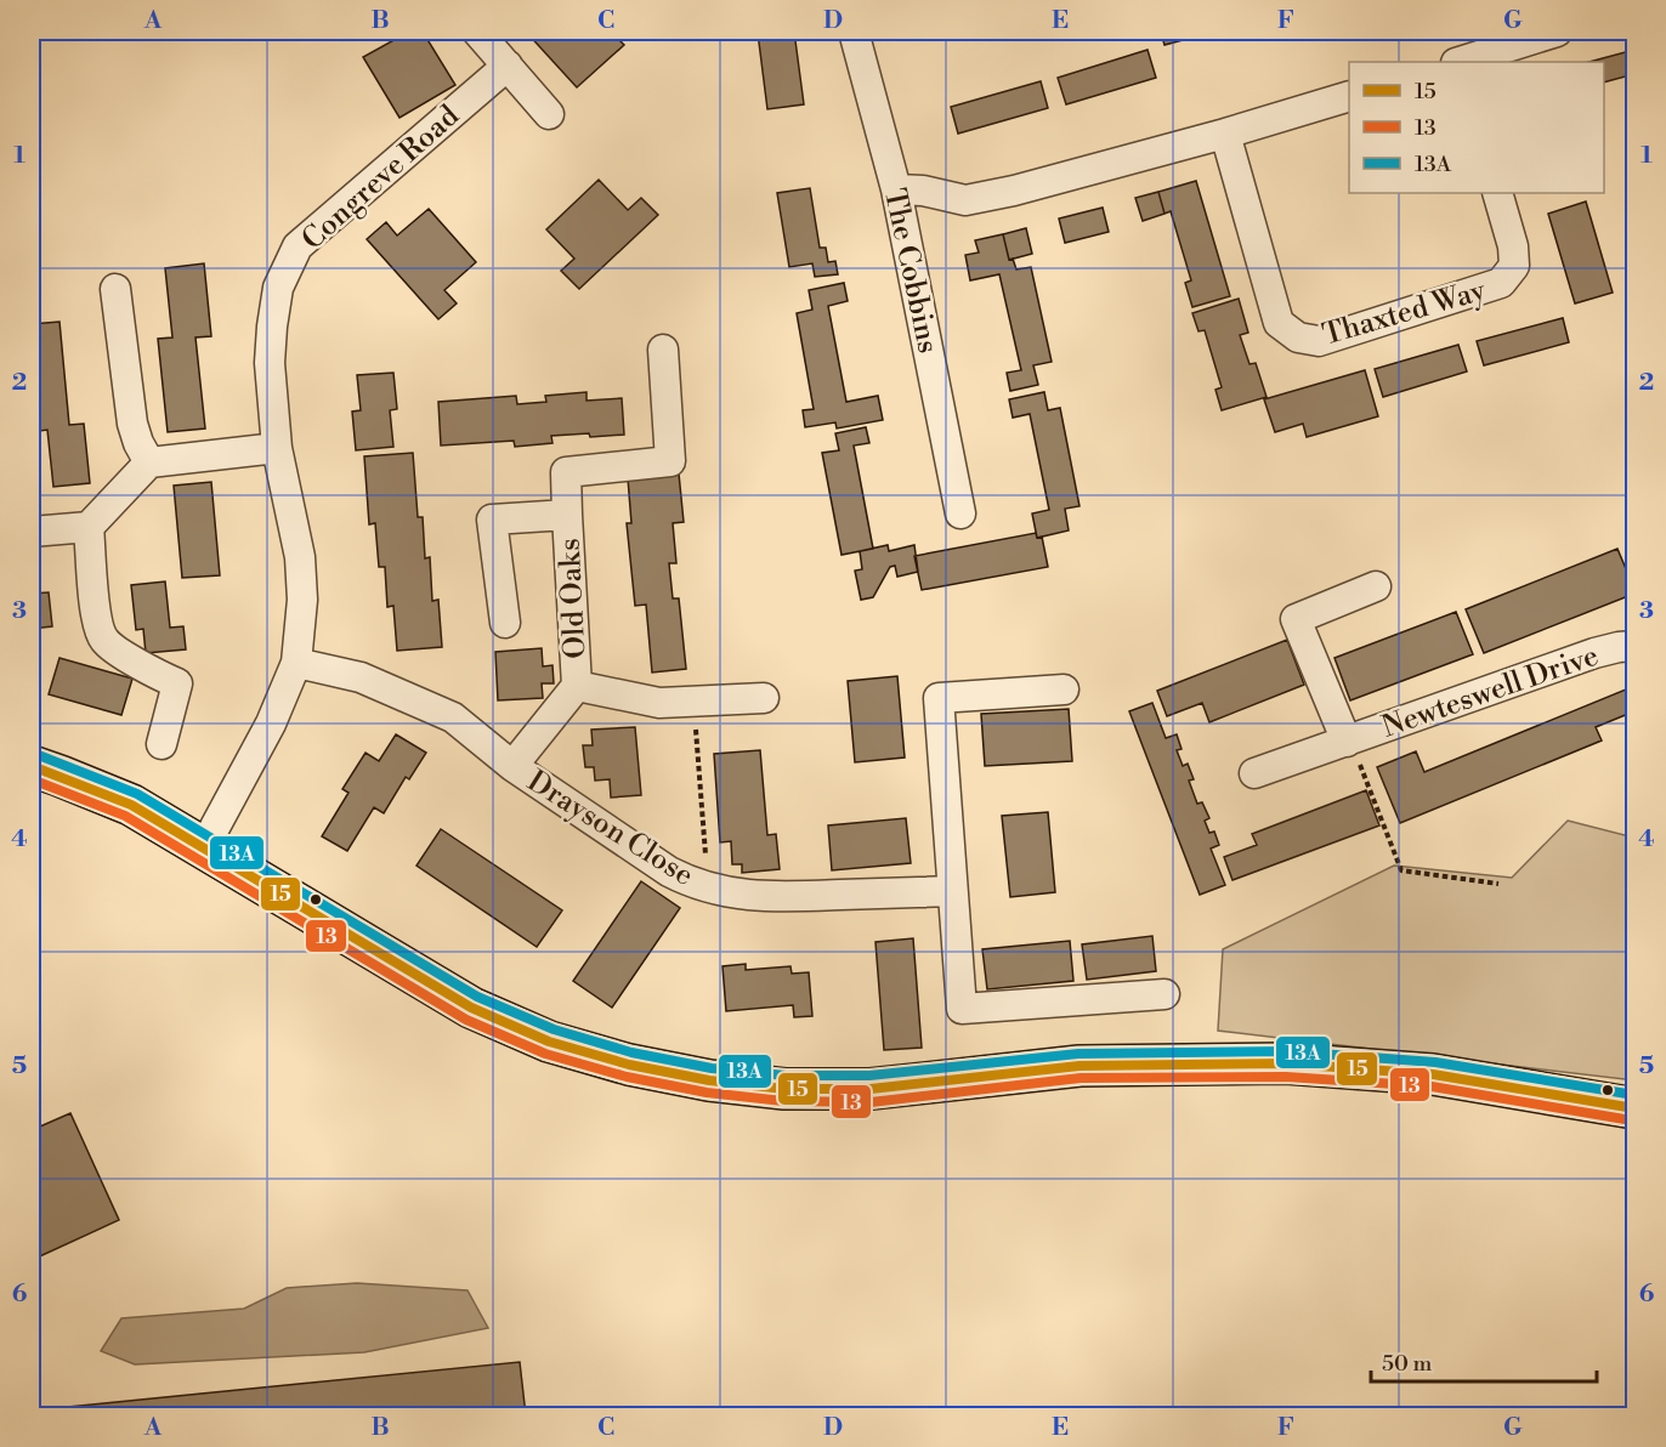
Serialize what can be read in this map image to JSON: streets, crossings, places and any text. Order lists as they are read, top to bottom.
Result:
{
  "streets": {
    "street": [
      "Congreve Road",
      "The Cobbins",
      "Thaxted Way",
      "Old Oaks",
      "Newteswell Drive",
      "Drayson Close"
    ]
  },
  "crossings": [
    ["Congreve Road", "Drayson Close"],
    ["Old Oaks", "Drayson Close"]
  ],
  "lines": ["transit line 13A", "transit line 15", "transit line 13"],
  "legend": ["15", "13", "13A"],
  "scale_bar": "50 m",
  "grid": {
    "columns": [
      "A",
      "B",
      "C",
      "D",
      "E",
      "F",
      "G"
    ],
    "rows": [
      "1",
      "2",
      "3",
      "4",
      "5",
      "6"
    ]
  }
}
